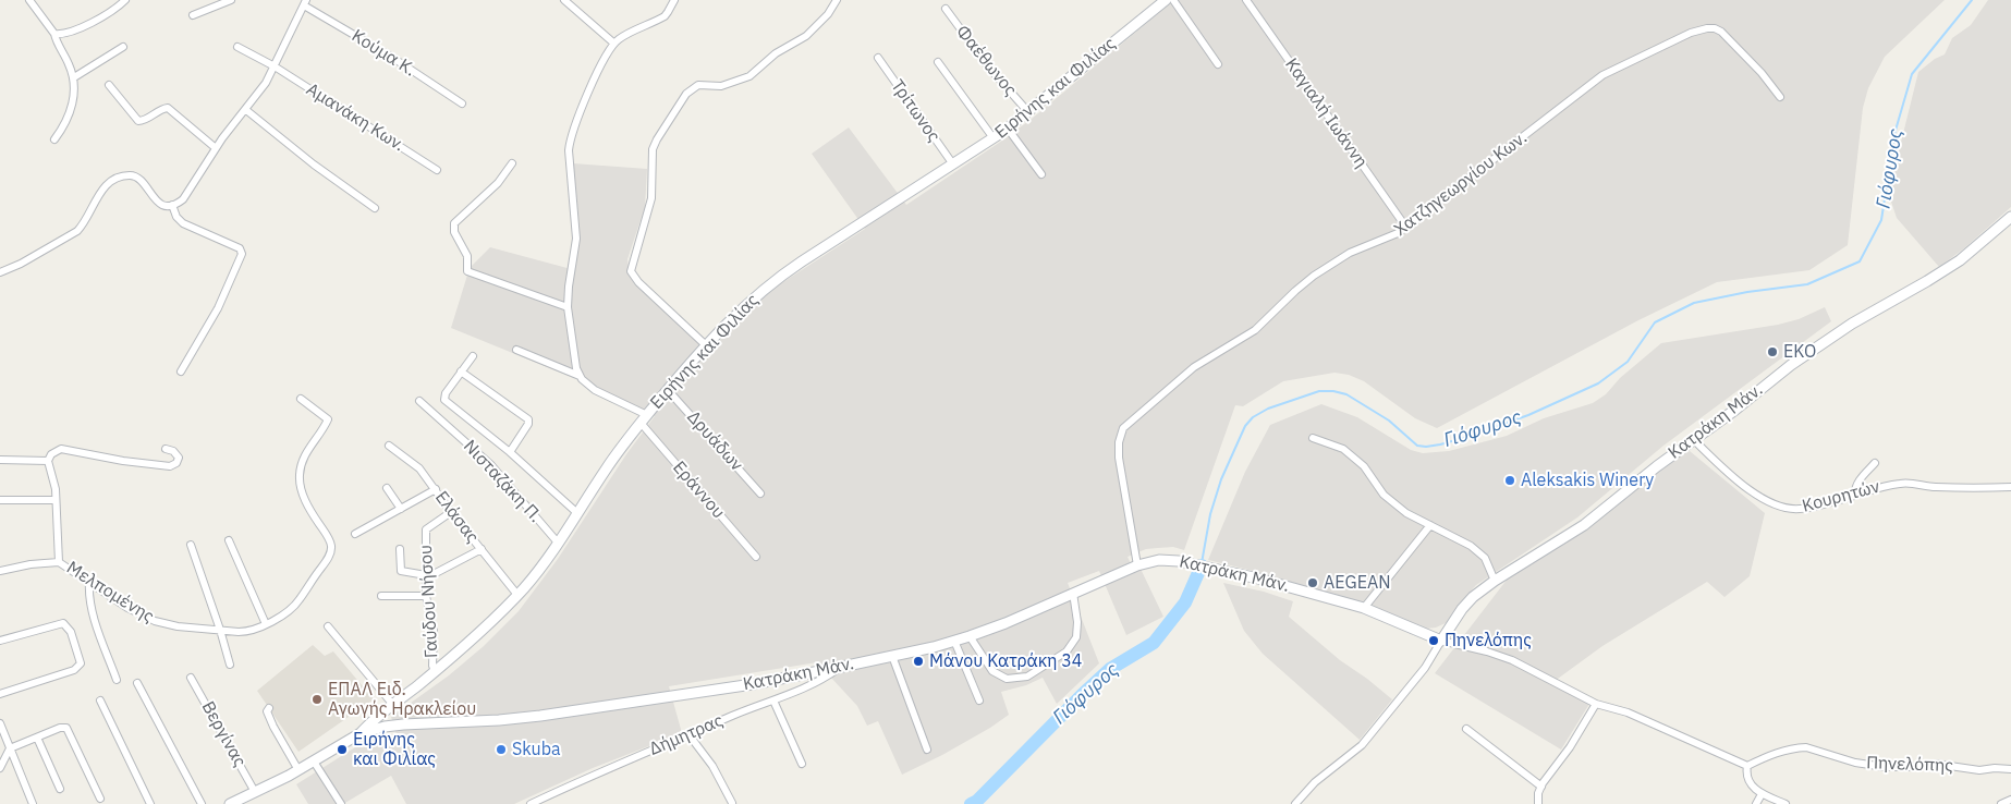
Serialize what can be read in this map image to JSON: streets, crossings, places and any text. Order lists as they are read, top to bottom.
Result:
{
  "streets": {
    "street": [
      "Κούμα Κ.",
      "Φαέθωνος",
      "Ειρήνης και Φιλίας",
      "Τρίτωνος",
      "Καγιαλή Ιωάννη",
      "Αμανάκη Κων.",
      "Χατζηγεωργίου Κων.",
      "Κατράκη Μάν.",
      "Δρυάδων",
      "Νισταζάκη Π.",
      "Εράννου",
      "Κουρητών",
      "Ελάσας",
      "Μελπομένης",
      "Γαύδου Νήσου",
      "Βεργίνας",
      "Δήμητρας",
      "Πηνελόπης"
    ]
  },
  "crossings": [
    ["Φαέθωνος", "Ειρήνης και Φιλίας"],
    ["Ειρήνης και Φιλίας", "Τρίτωνος"],
    ["Ειρήνης και Φιλίας", "Κατράκη Μάν."],
    ["Ειρήνης και Φιλίας", "Δρυάδων"],
    ["Ειρήνης και Φιλίας", "Νισταζάκη Π."],
    ["Ειρήνης και Φιλίας", "Εράννου"],
    ["Ειρήνης και Φιλίας", "Ελάσας"],
    ["Ειρήνης και Φιλίας", "Γαύδου Νήσου"],
    ["Καγιαλή Ιωάννη", "Χατζηγεωργίου Κων."],
    ["Χατζηγεωργίου Κων.", "Κατράκη Μάν."],
    ["Κατράκη Μάν.", "Κουρητών"],
    ["Κατράκη Μάν.", "Δήμητρας"],
    ["Ελάσας", "Γαύδου Νήσου"]
  ],
  "water": ["Γιόφυρος"],
  "places": [
    "EKO",
    "Aleksakis Winery",
    "AEGEAN",
    "Πηνελόπης",
    "Μάνου Κατράκη 34",
    "ΕΠΑΛ Ειδ. Αγωγής Ηρακλείου",
    "Ειρήνης και Φιλίας",
    "Skuba"
  ]
}
